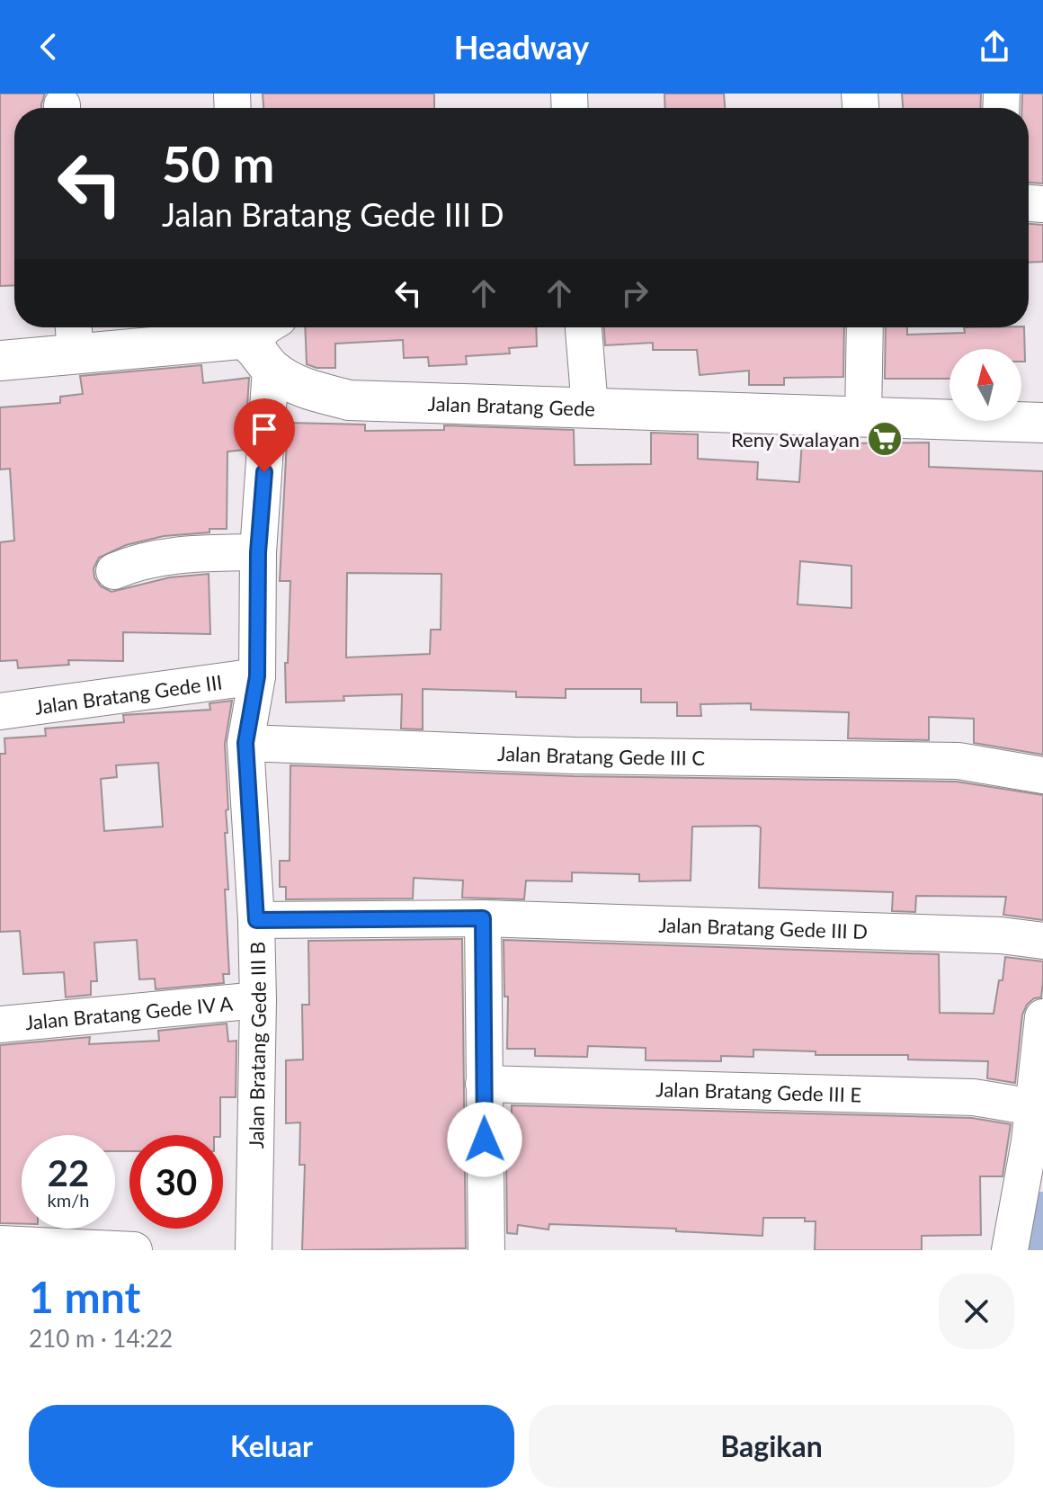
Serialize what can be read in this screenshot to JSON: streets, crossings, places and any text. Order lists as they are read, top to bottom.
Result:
{
  "streets": {
    "main road": ["Jalan Bratang Gede"],
    "street": [
      "Jalan Bratang Gede III",
      "Jalan Bratang Gede III C",
      "Jalan Bratang Gede III D",
      "Jalan Bratang Gede IV A",
      "Jalan Bratang Gede III B",
      "Jalan Bratang Gede III E"
    ]
  },
  "crossings": [
    ["Jalan Bratang Gede", "Jalan Bratang Gede III B"],
    ["Jalan Bratang Gede III", "Jalan Bratang Gede III B"],
    ["Jalan Bratang Gede III C", "Jalan Bratang Gede III B"],
    ["Jalan Bratang Gede III D", "Jalan Bratang Gede III B"],
    ["Jalan Bratang Gede IV A", "Jalan Bratang Gede III B"]
  ],
  "places": {
    "supermarket": ["Reny Swalayan"]
  },
  "north": "top",
  "page": {
    "header": "Headway",
    "turn": ["50 m", "Jalan Bratang Gede III D"],
    "speed": "22 km/h",
    "limit": "30",
    "heading": ["1 mnt", "210 m · 14:22"],
    "buttons": ["Keluar", "Bagikan"]
  }
}
